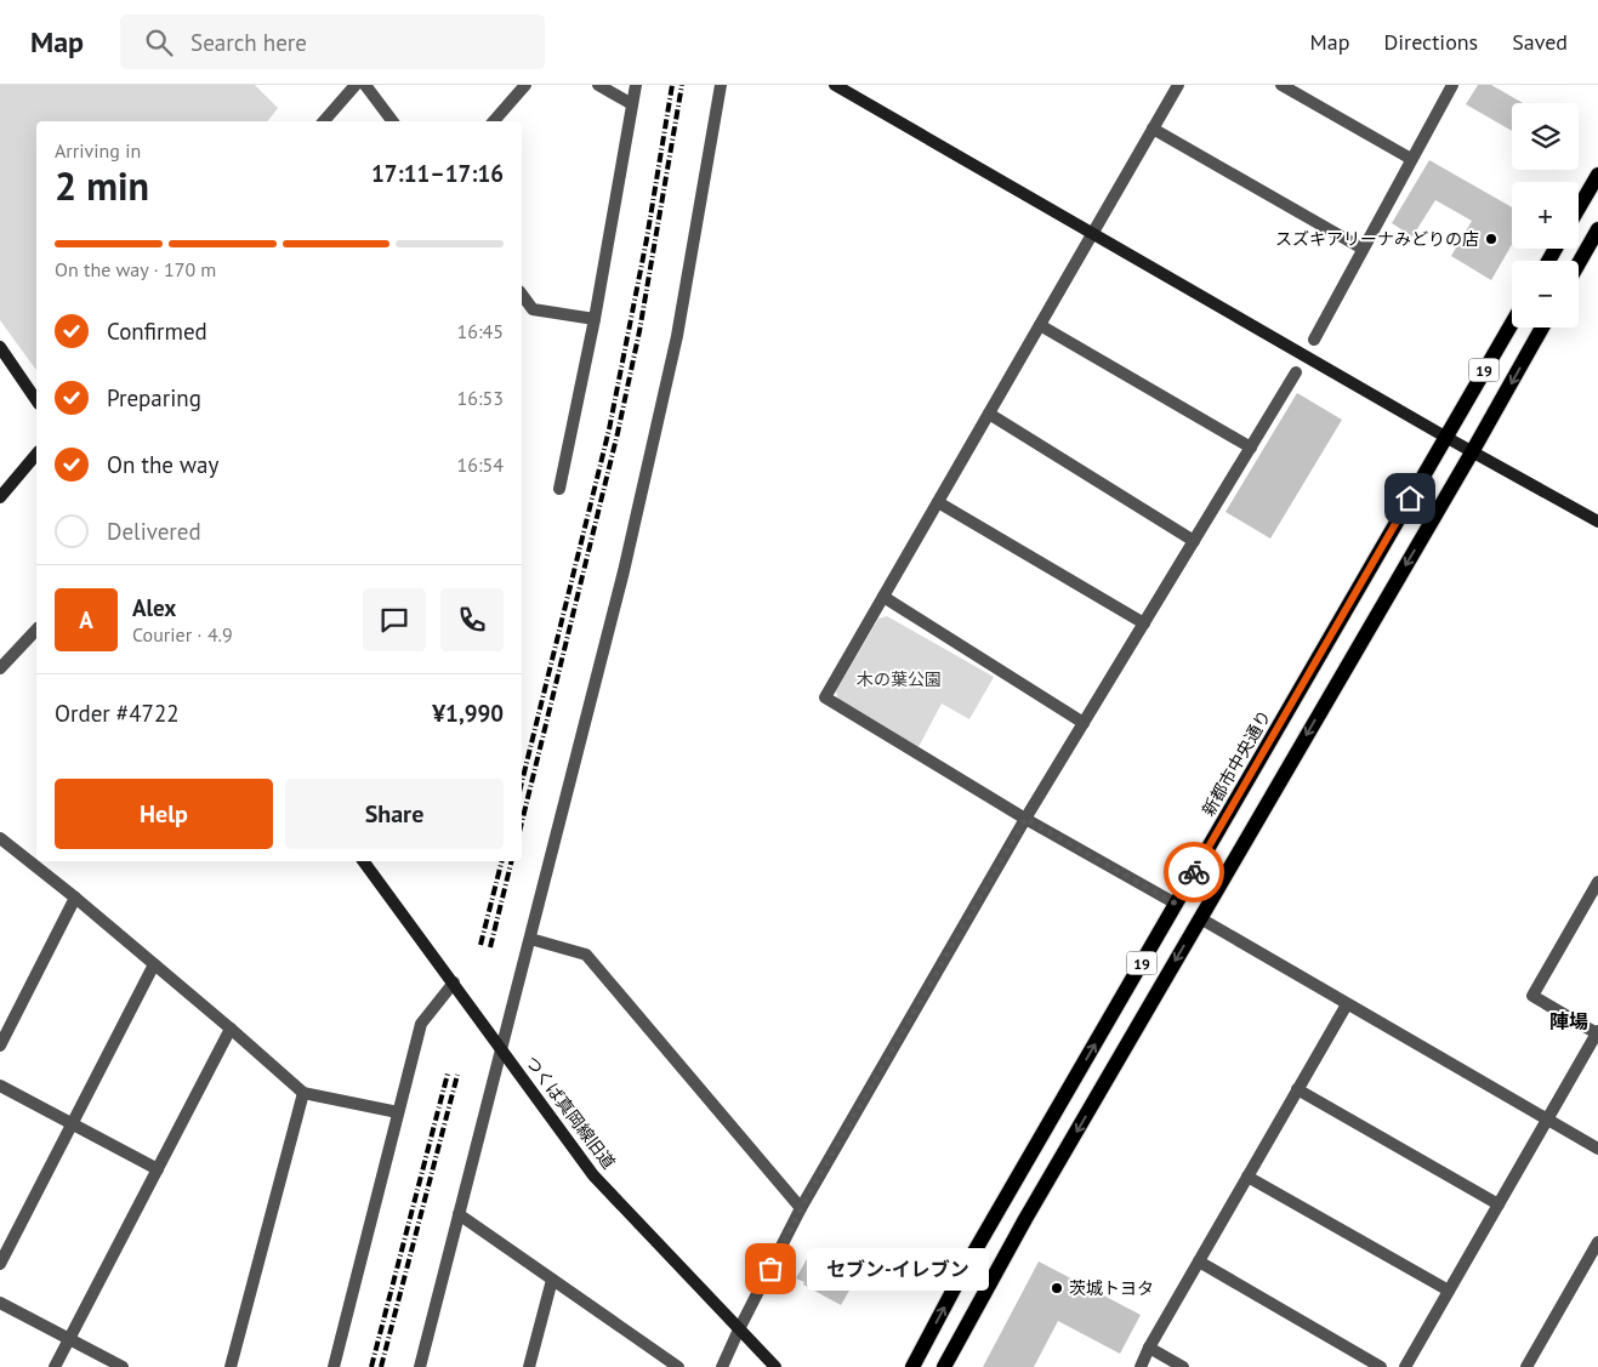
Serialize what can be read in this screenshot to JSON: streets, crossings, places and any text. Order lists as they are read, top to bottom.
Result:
{
  "streets": {
    "main road": ["19", "新都市中央通り"],
    "street": ["つくば真岡線旧道"]
  },
  "districts": ["陣場"],
  "parks": ["木の葉公園"],
  "places": ["スズキアリーナみどりの店", "セブン-イレブン", "茨城トヨタ"],
  "page": {
    "header": "Map",
    "search": "Search here",
    "nav": ["Map", "Directions", "Saved"],
    "map_buttons": ["+", "−"],
    "heading": ["2 min", "Arriving in", "17:11–17:16"],
    "panel": [
      "Alex",
      "Courier · 4.9",
      "Order #4722",
      "¥1,990"
    ],
    "bar": "On the way · 170 m",
    "list": [
      ["Confirmed", "16:45"],
      ["Preparing", "16:53"],
      ["On the way", "16:54"],
      "Delivered"
    ],
    "round": "A",
    "buttons": ["Help", "Share"],
    "bubble": "セブン-イレブン"
  }
}
